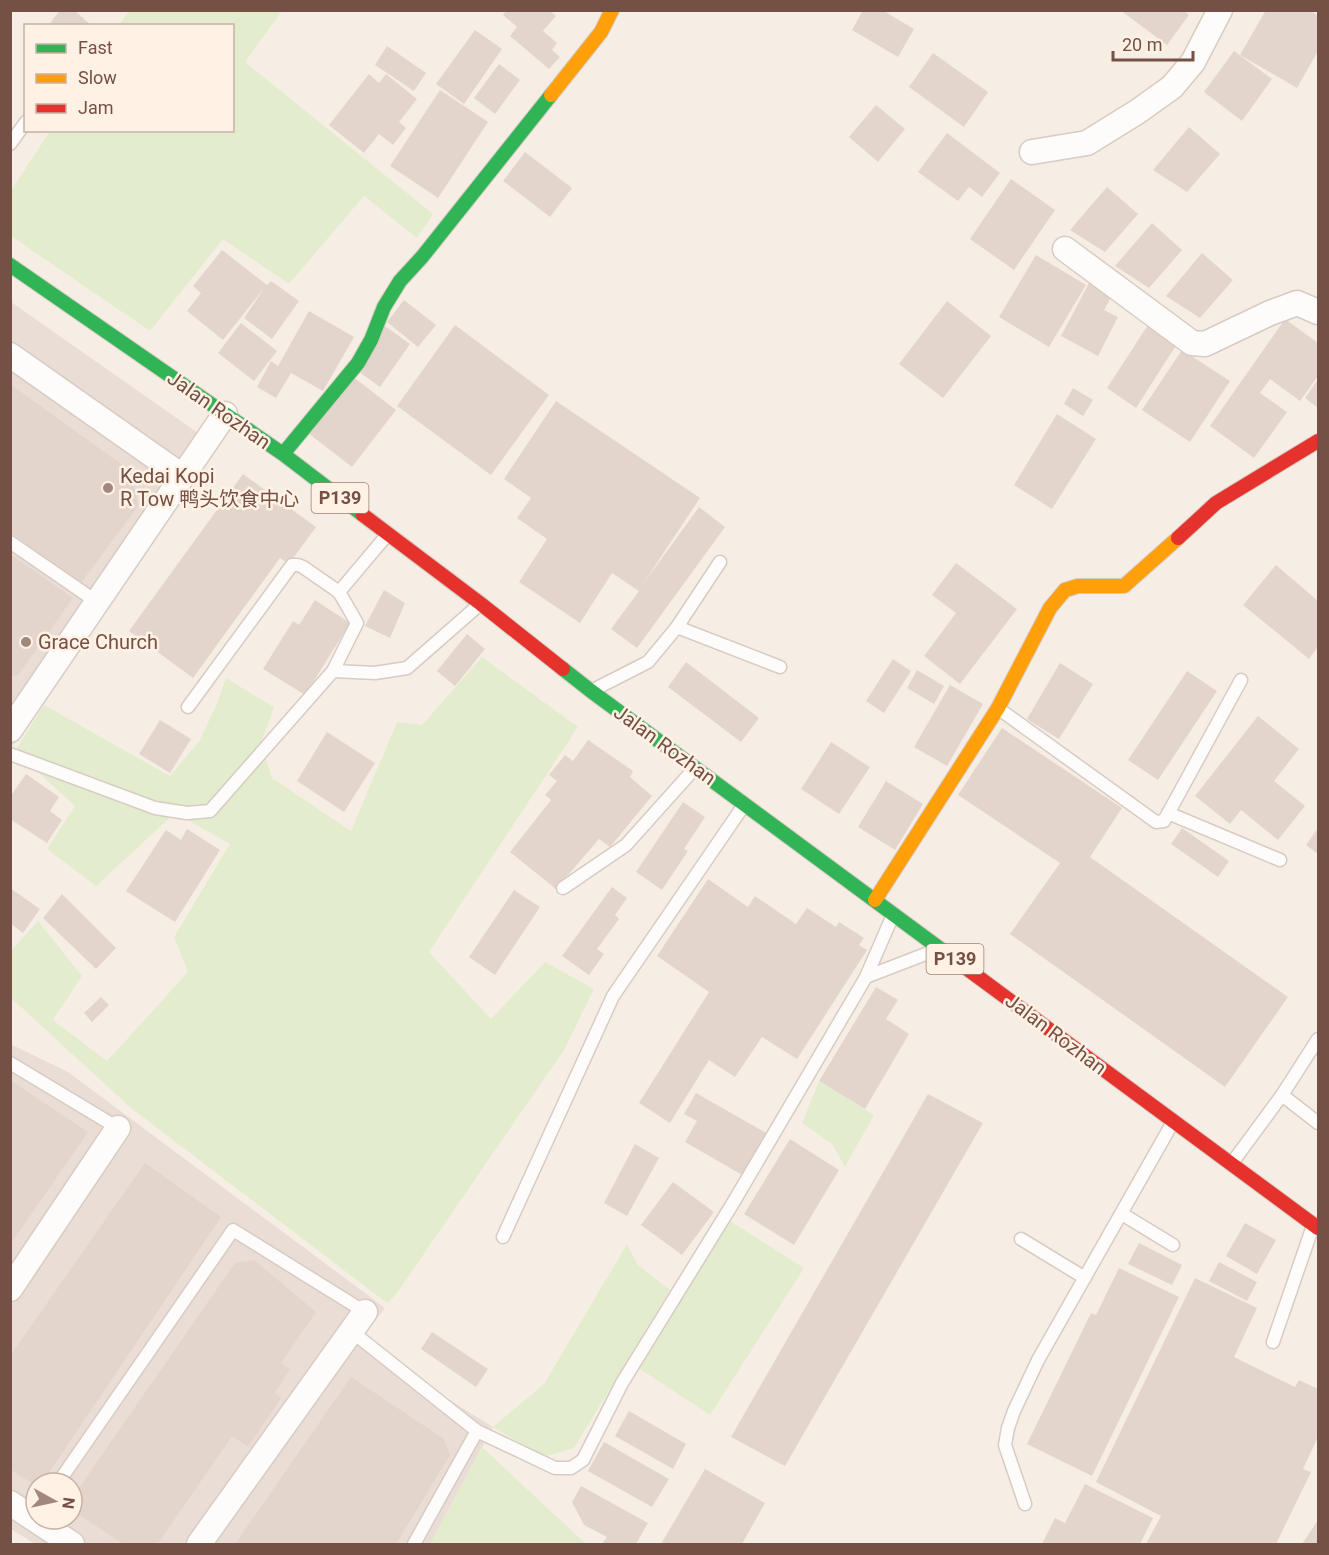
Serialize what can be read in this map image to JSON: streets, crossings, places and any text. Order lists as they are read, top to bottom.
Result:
{
  "streets": {
    "main road": ["Jalan Rozhan", "P139"]
  },
  "places": ["Kedai Kopi R Tow 鸭头饮食中心", "Grace Church"],
  "legend": ["Fast", "Slow", "Jam"],
  "scale_bar": "20 m",
  "north": "right"
}
